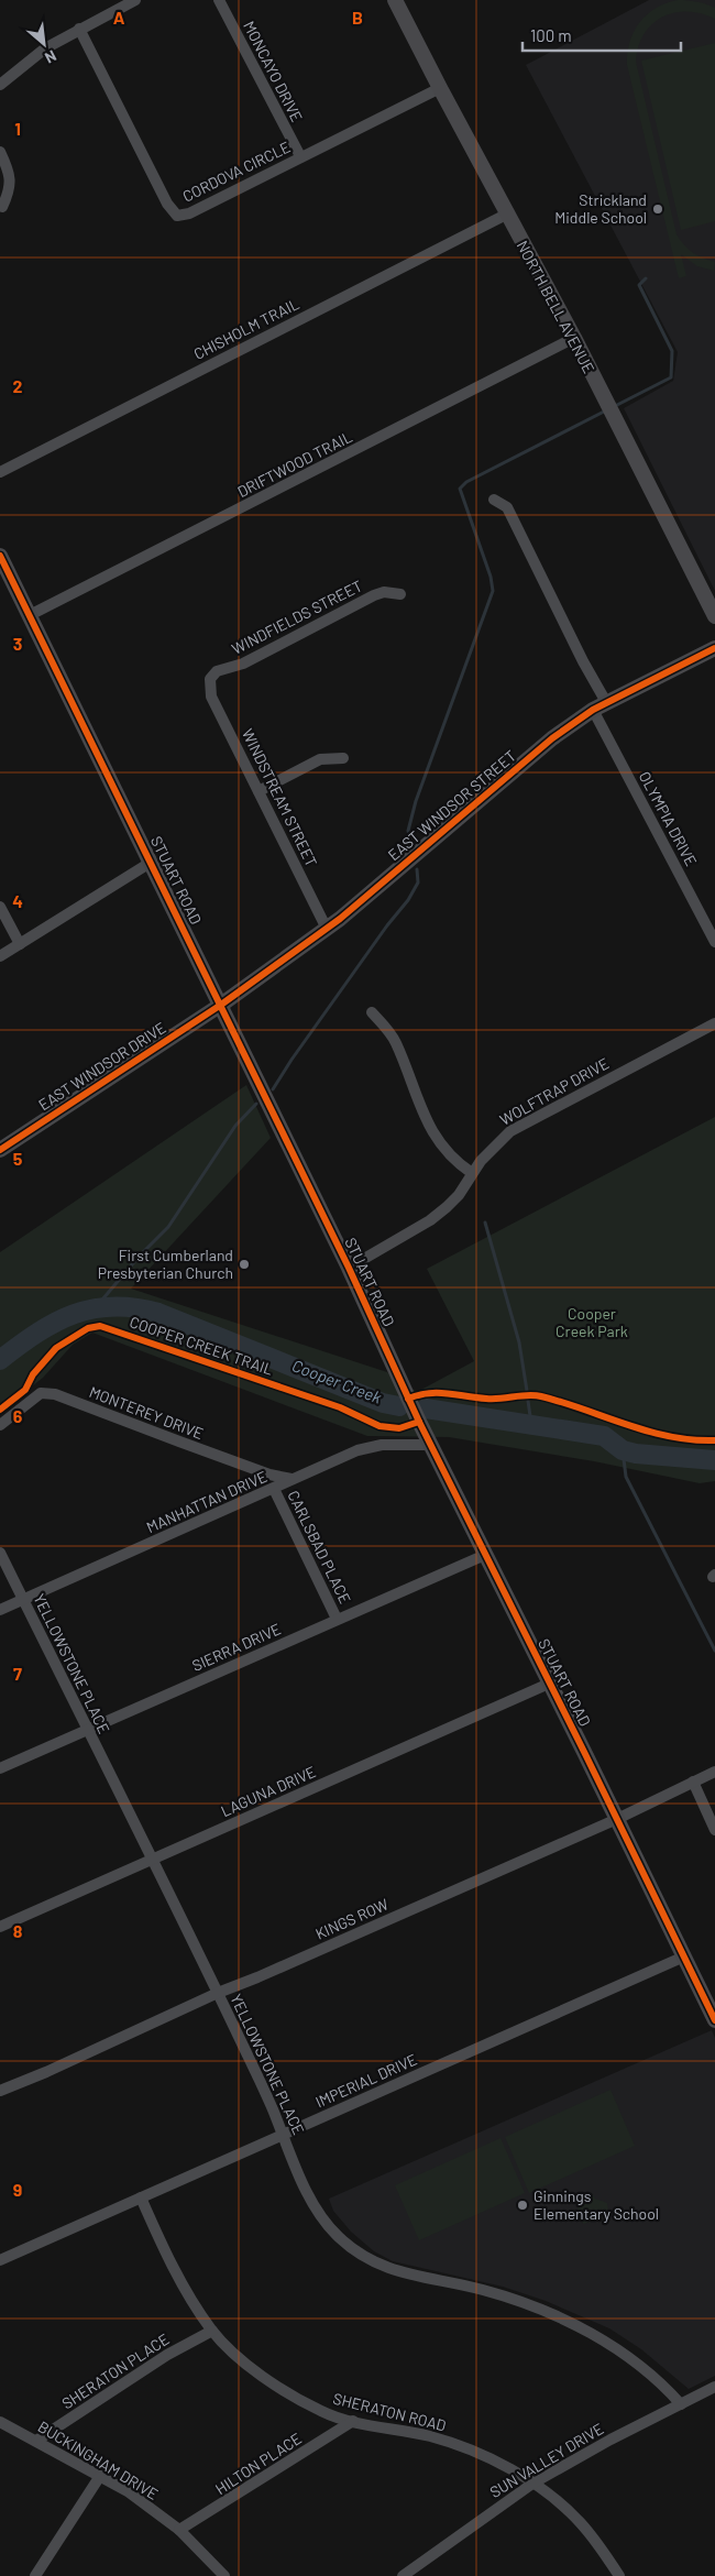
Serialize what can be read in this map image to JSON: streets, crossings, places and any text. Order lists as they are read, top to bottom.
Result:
{
  "streets": {
    "street": [
      "MONCAYO DRIVE",
      "CORDOVA CIRCLE",
      "NORTH BELL AVENUE",
      "CHISHOLM TRAIL",
      "DRIFTWOOD TRAIL",
      "WINDFIELDS STREET",
      "WINDSTREAM STREET",
      "EAST WINDSOR STREET",
      "OLYMPIA DRIVE",
      "STUART ROAD",
      "EAST WINDSOR DRIVE",
      "WOLFTRAP DRIVE",
      "MONTEREY DRIVE",
      "MANHATTAN DRIVE",
      "CARLSBAD PLACE",
      "SIERRA DRIVE",
      "YELLOWSTONE PLACE",
      "LAGUNA DRIVE",
      "KINGS ROW",
      "IMPERIAL DRIVE",
      "SHERATON PLACE",
      "SHERATON ROAD",
      "BUCKINGHAM DRIVE",
      "SUN VALLEY DRIVE",
      "HILTON PLACE"
    ],
    "cycle path": ["COOPER CREEK TRAIL"]
  },
  "crossings": [
    ["MONCAYO DRIVE", "CORDOVA CIRCLE"],
    ["CORDOVA CIRCLE", "NORTH BELL AVENUE"],
    ["NORTH BELL AVENUE", "CHISHOLM TRAIL"],
    ["NORTH BELL AVENUE", "DRIFTWOOD TRAIL"],
    ["DRIFTWOOD TRAIL", "STUART ROAD"],
    ["WINDFIELDS STREET", "WINDSTREAM STREET"],
    ["WINDSTREAM STREET", "EAST WINDSOR STREET"],
    ["EAST WINDSOR STREET", "OLYMPIA DRIVE"],
    ["EAST WINDSOR STREET", "STUART ROAD"],
    ["EAST WINDSOR STREET", "EAST WINDSOR DRIVE"],
    ["STUART ROAD", "EAST WINDSOR DRIVE"],
    ["STUART ROAD", "WOLFTRAP DRIVE"],
    ["STUART ROAD", "MANHATTAN DRIVE"],
    ["STUART ROAD", "SIERRA DRIVE"],
    ["STUART ROAD", "LAGUNA DRIVE"],
    ["STUART ROAD", "KINGS ROW"],
    ["STUART ROAD", "IMPERIAL DRIVE"],
    ["MONTEREY DRIVE", "MANHATTAN DRIVE"],
    ["MANHATTAN DRIVE", "CARLSBAD PLACE"],
    ["MANHATTAN DRIVE", "YELLOWSTONE PLACE"],
    ["CARLSBAD PLACE", "SIERRA DRIVE"],
    ["SIERRA DRIVE", "YELLOWSTONE PLACE"],
    ["YELLOWSTONE PLACE", "LAGUNA DRIVE"],
    ["YELLOWSTONE PLACE", "KINGS ROW"],
    ["YELLOWSTONE PLACE", "IMPERIAL DRIVE"],
    ["YELLOWSTONE PLACE", "SUN VALLEY DRIVE"],
    ["IMPERIAL DRIVE", "SHERATON ROAD"],
    ["SHERATON PLACE", "SHERATON ROAD"],
    ["SHERATON PLACE", "BUCKINGHAM DRIVE"],
    ["SHERATON ROAD", "SUN VALLEY DRIVE"],
    ["SHERATON ROAD", "HILTON PLACE"],
    ["BUCKINGHAM DRIVE", "HILTON PLACE"]
  ],
  "water": ["Cooper Creek"],
  "parks": ["Cooper Creek Park"],
  "places": ["Strickland Middle School", "First Cumberland Presbyterian Church", "Ginnings Elementary School"],
  "scale_bar": "100 m",
  "north": "bottom right",
  "grid": {
    "columns": ["A", "B"],
    "rows": [
      "1",
      "2",
      "3",
      "4",
      "5",
      "6",
      "7",
      "8",
      "9"
    ]
  }
}
